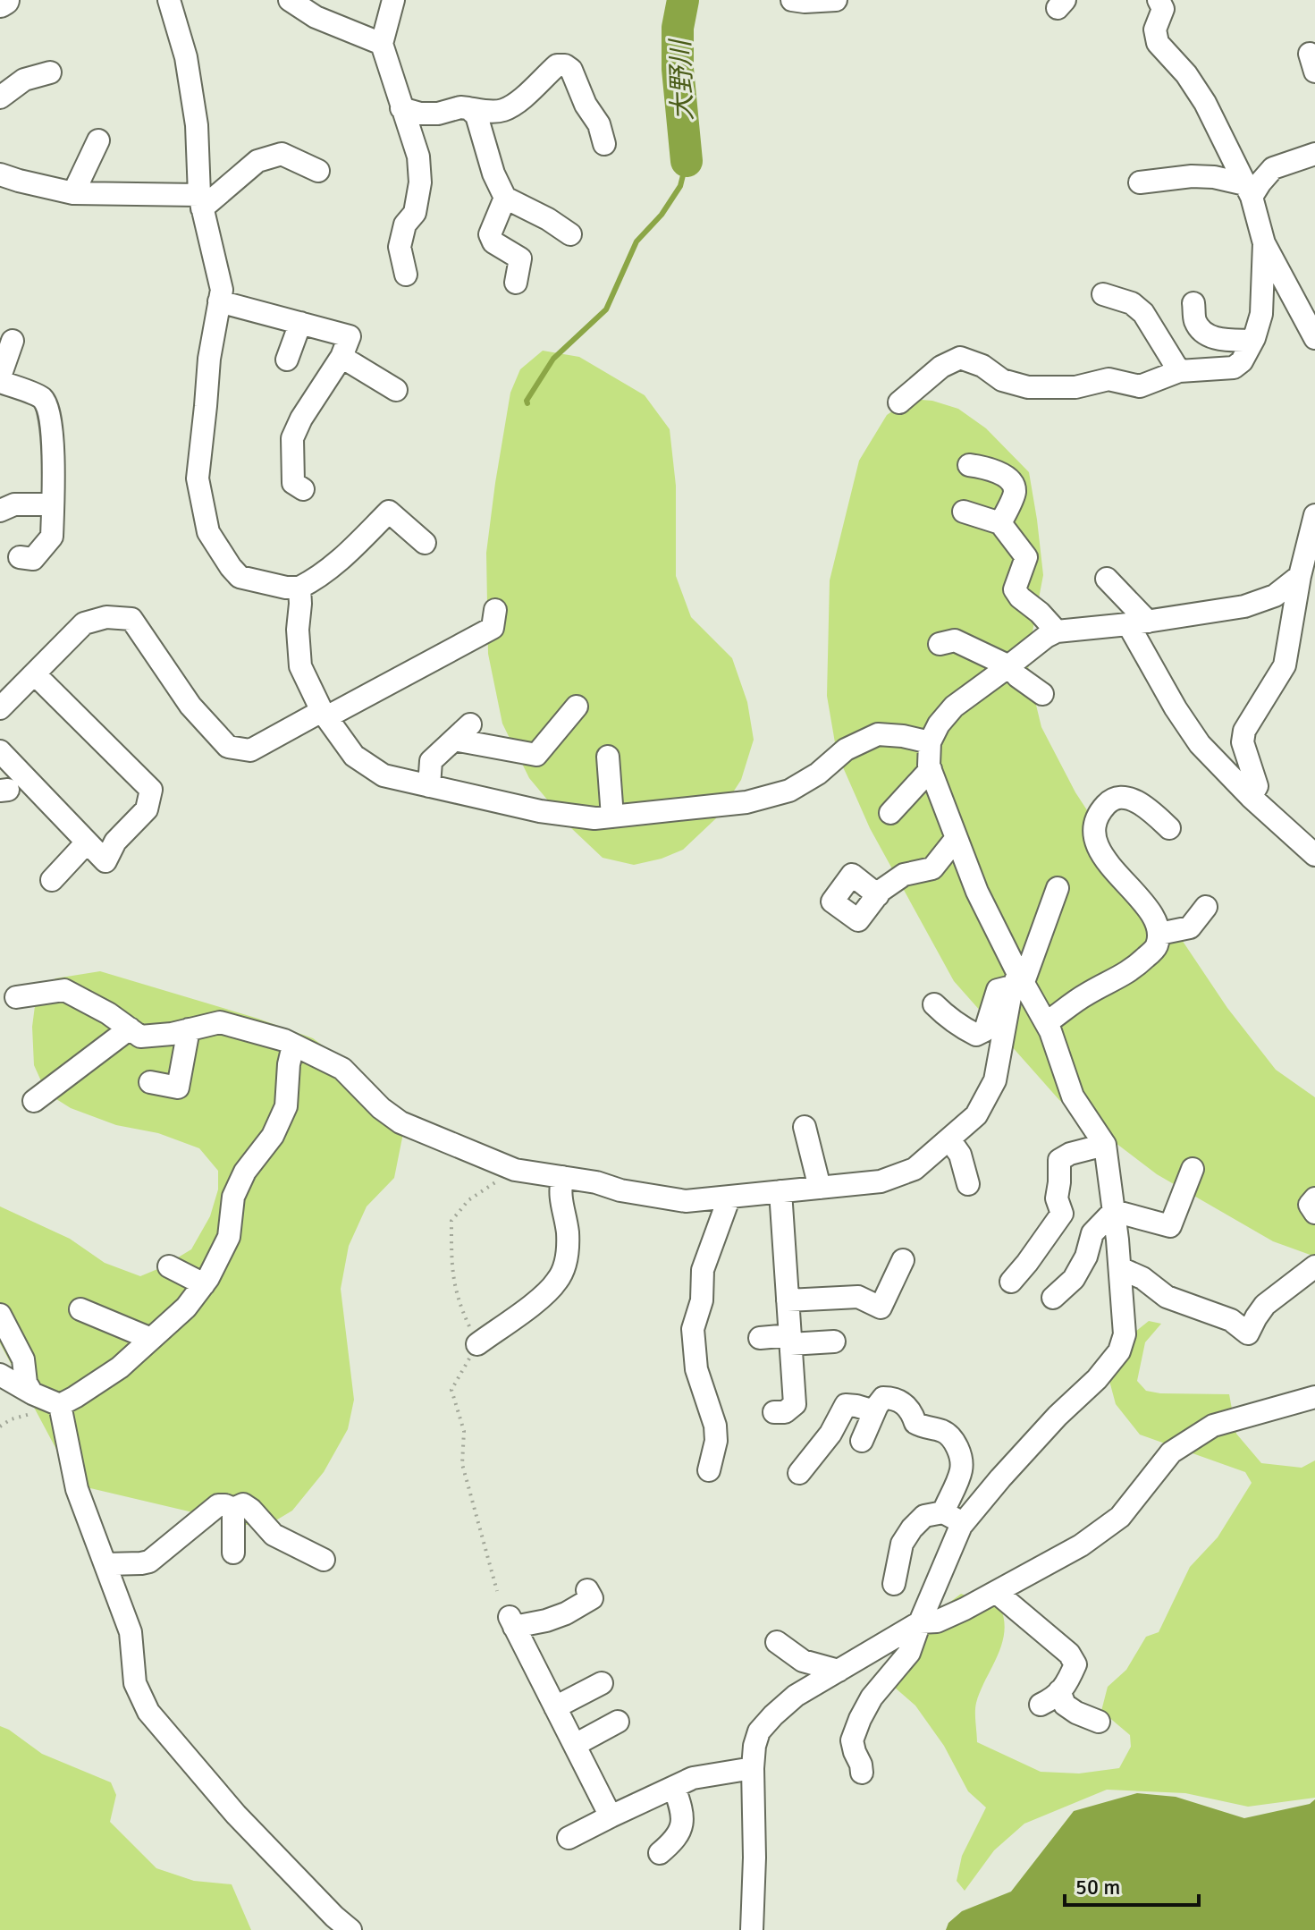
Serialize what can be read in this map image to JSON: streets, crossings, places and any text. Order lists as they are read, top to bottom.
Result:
{
  "water": ["大野川"],
  "scale_bar": "50 m"
}
